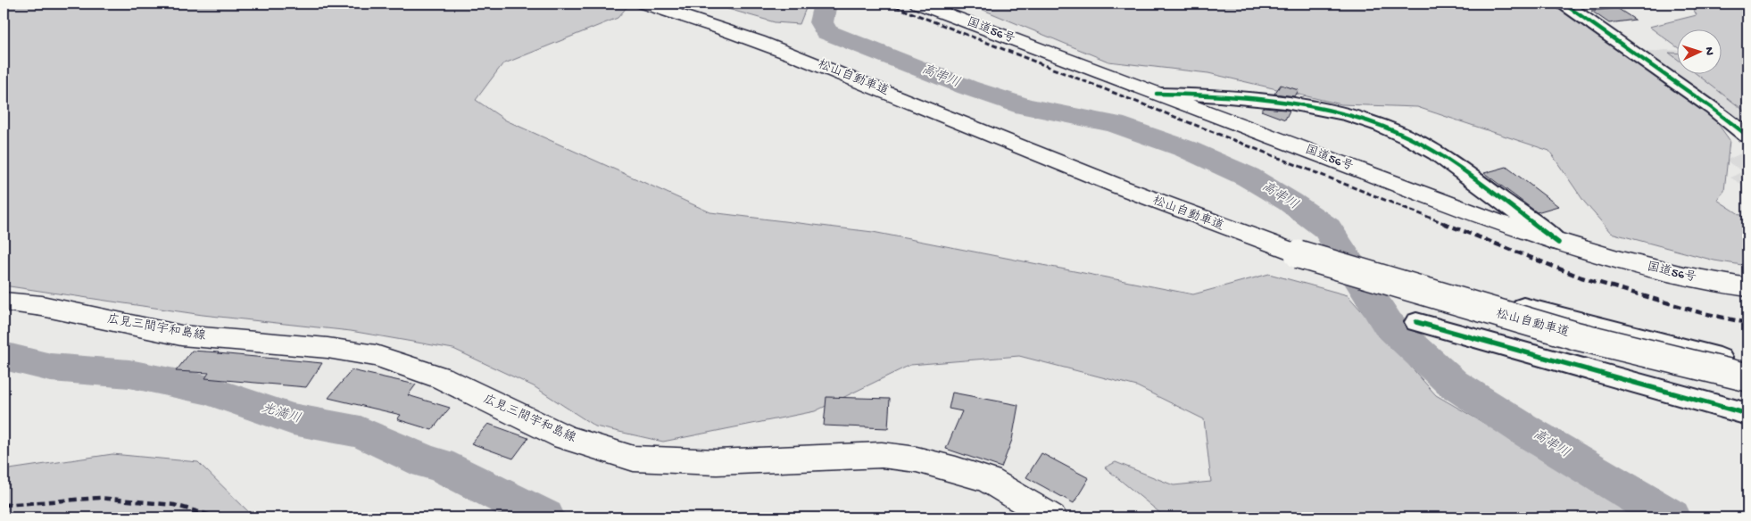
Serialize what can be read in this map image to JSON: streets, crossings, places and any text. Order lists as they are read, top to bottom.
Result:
{
  "streets": {
    "main road": ["国道56号", "松山自動車道", "広見三間宇和島線"]
  },
  "water": ["高串川", "光満川"],
  "north": "right"
}
